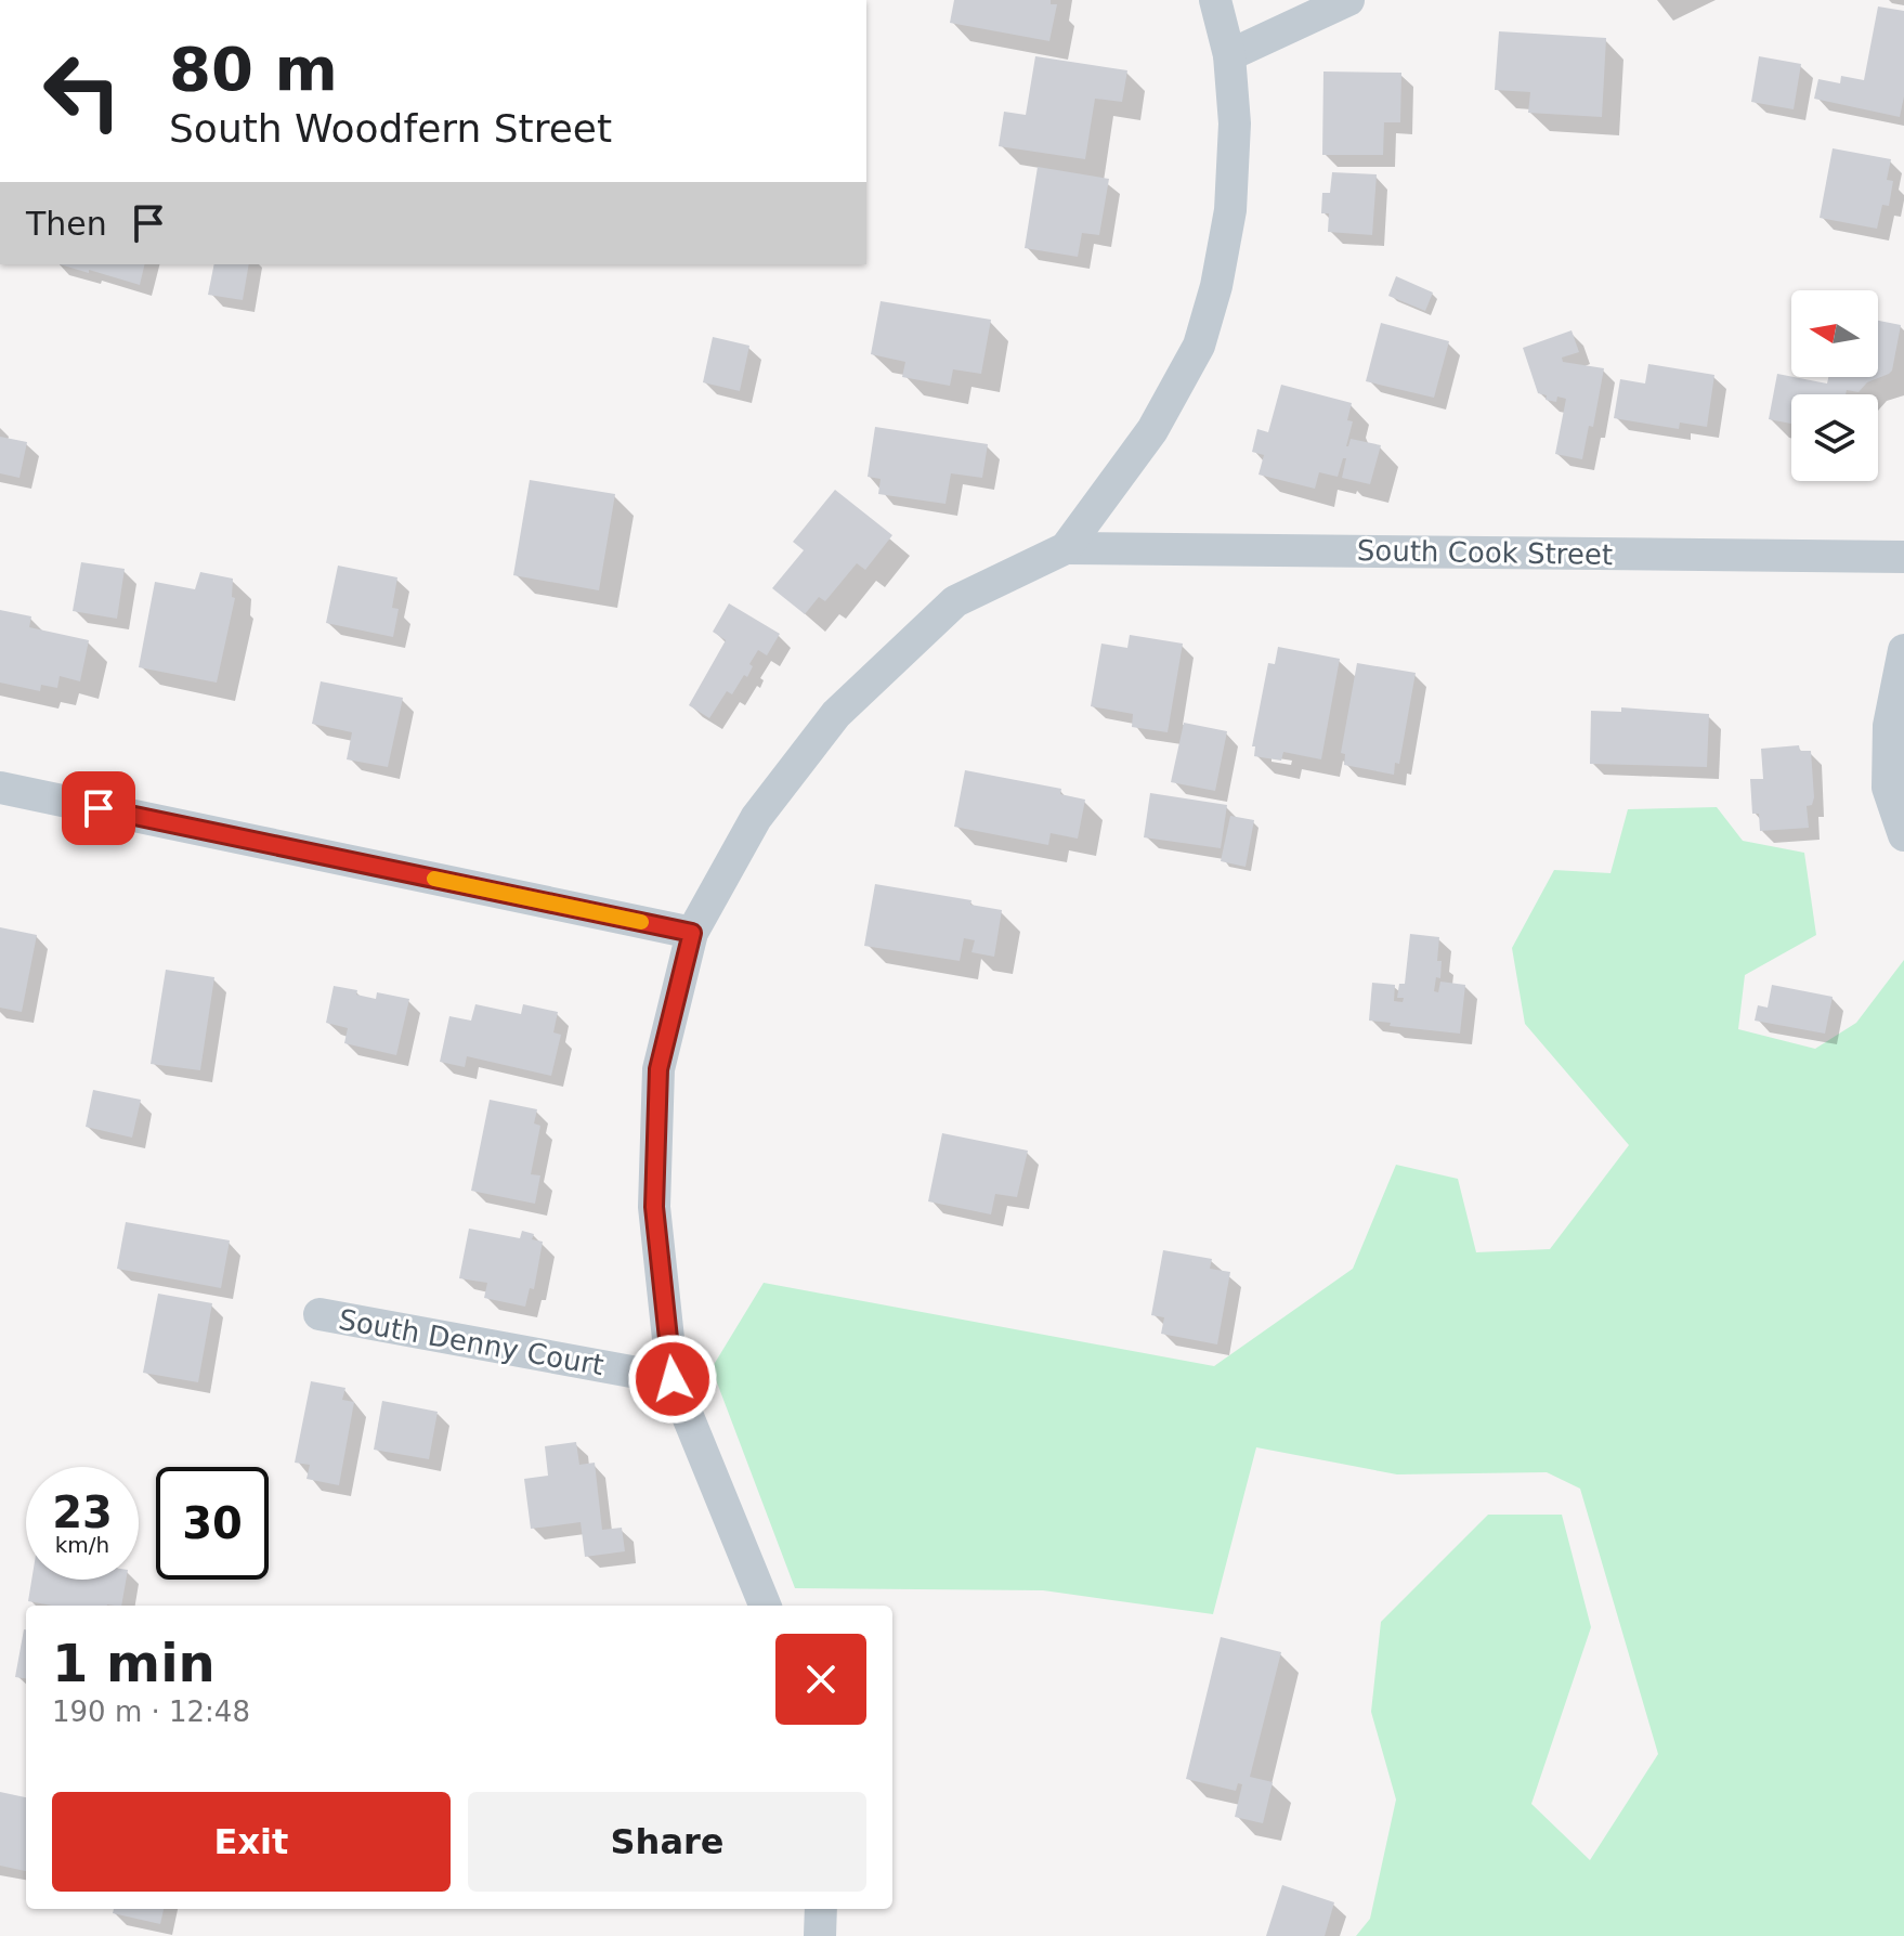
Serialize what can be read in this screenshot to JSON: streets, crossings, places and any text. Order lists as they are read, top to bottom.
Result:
{
  "streets": {
    "street": ["South Cook Street", "South Denny Court"]
  },
  "north": "left",
  "page": {
    "turn": ["80 m", "South Woodfern Street"],
    "then": "Then",
    "speed": "23 km/h",
    "limit": "30",
    "heading": ["1 min", "190 m · 12:48"],
    "buttons": ["Exit", "Share"]
  }
}
